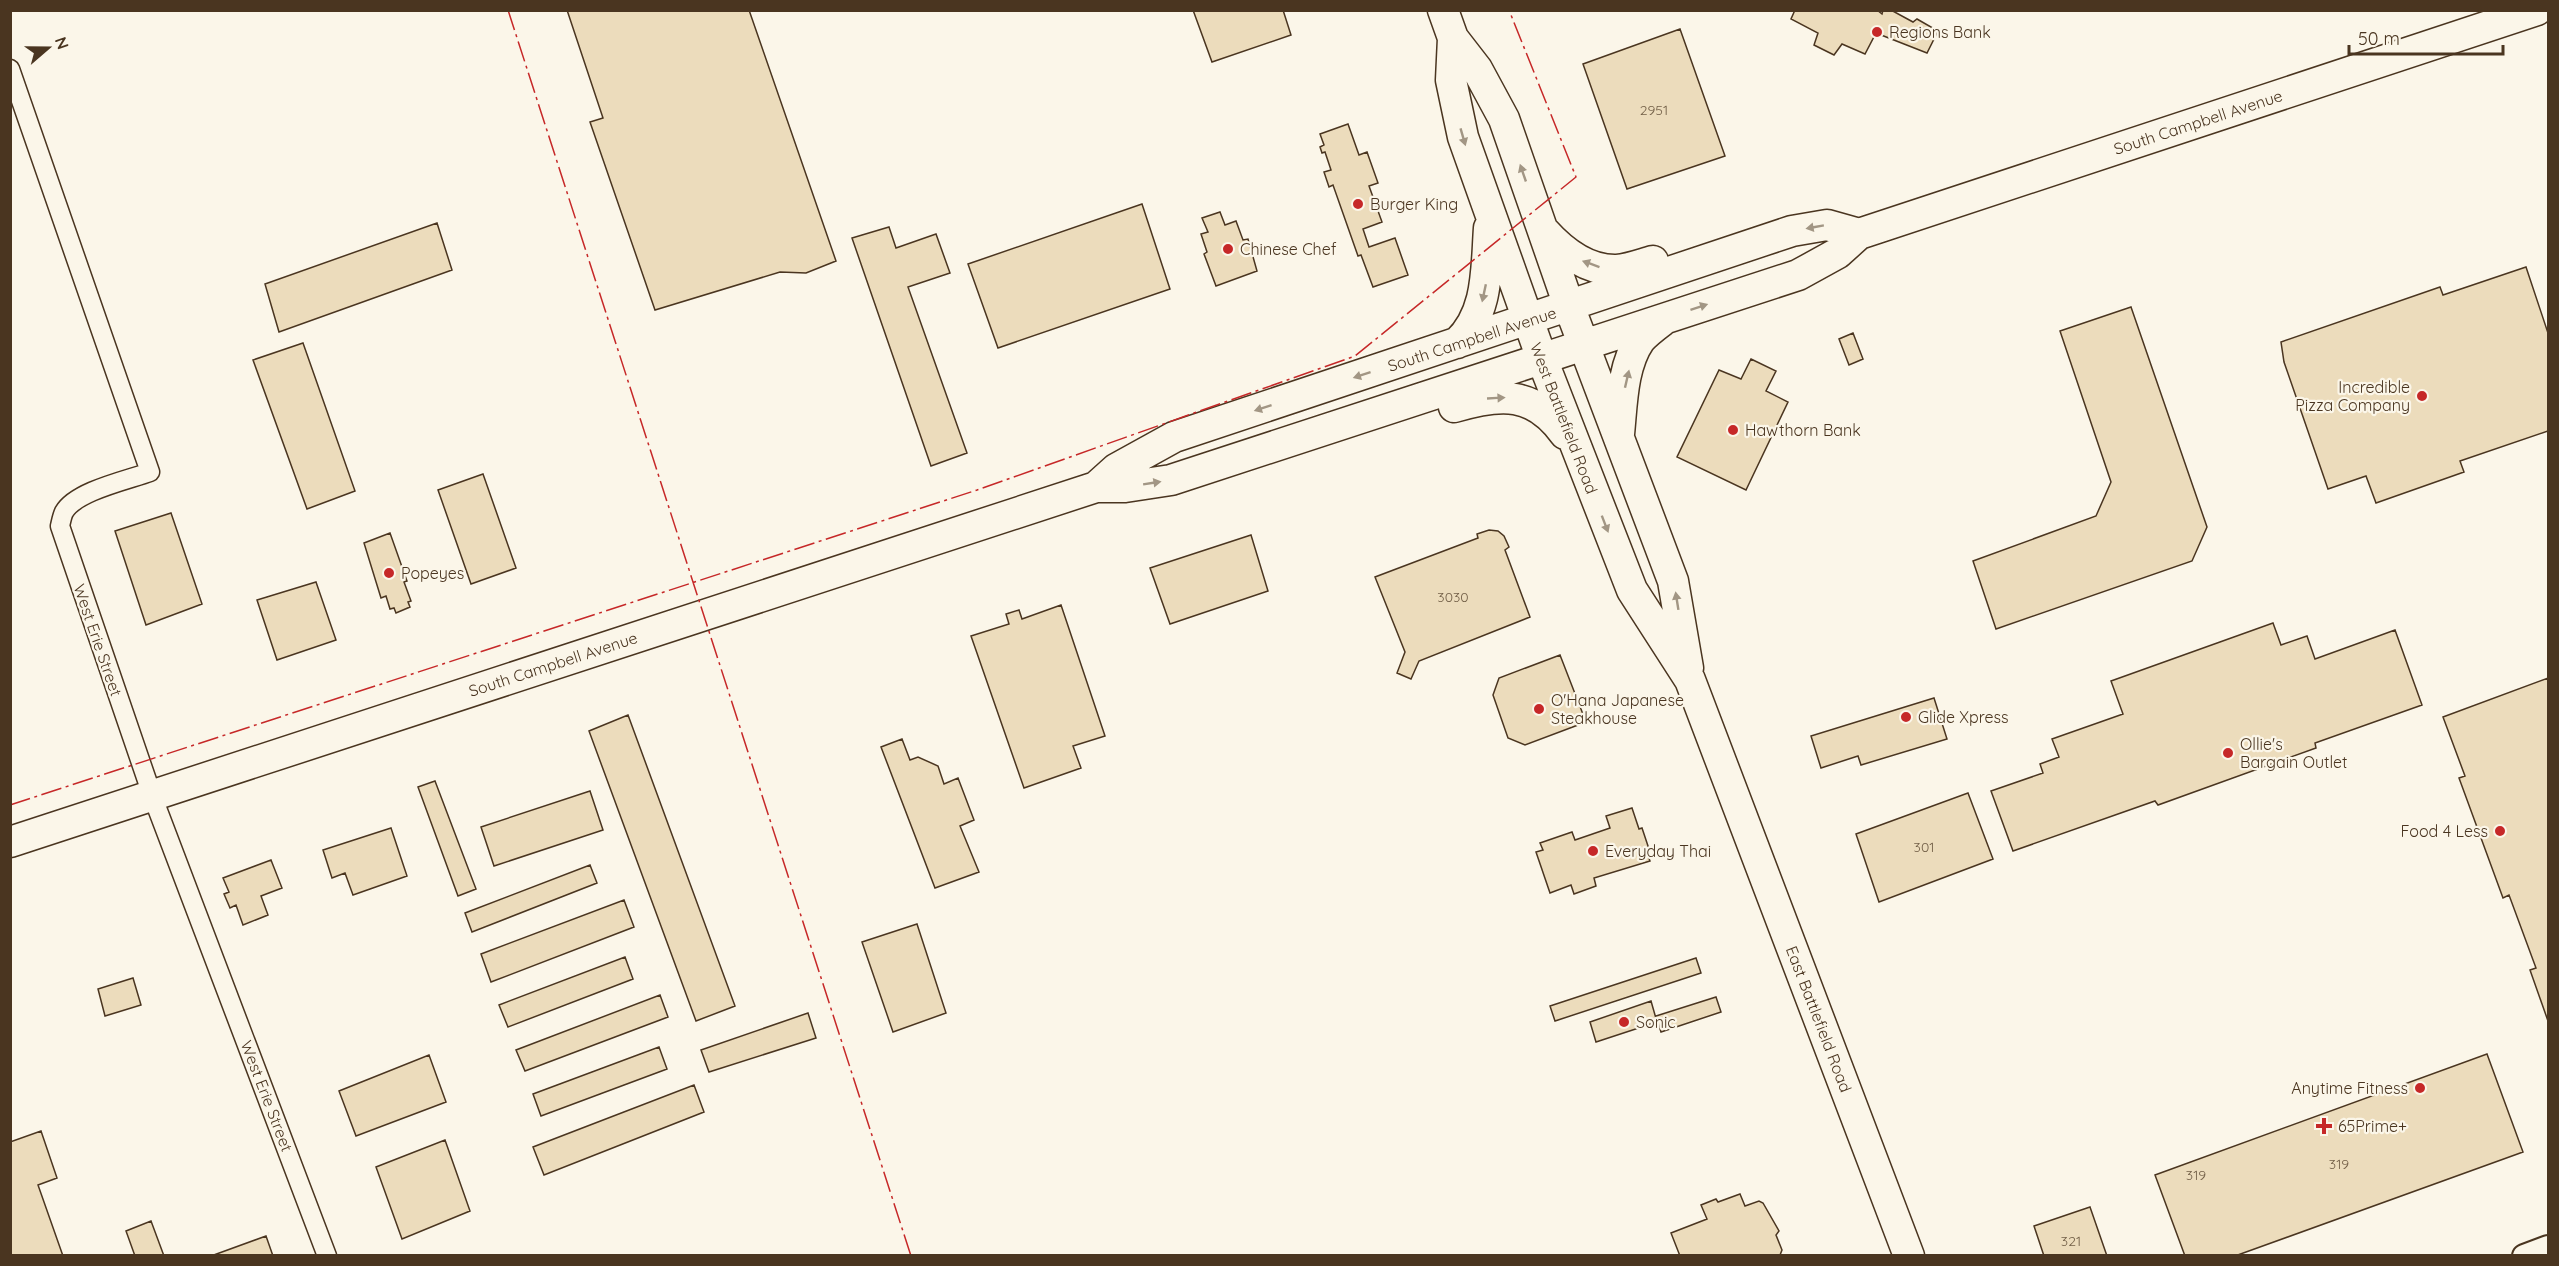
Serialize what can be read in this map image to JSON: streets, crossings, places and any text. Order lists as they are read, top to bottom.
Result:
{
  "streets": {
    "main road": ["South Campbell Avenue", "West Battlefield Road", "East Battlefield Road"],
    "street": ["West Erie Street"]
  },
  "crossings": [
    ["South Campbell Avenue", "West Battlefield Road"],
    ["South Campbell Avenue", "West Erie Street"],
    ["West Battlefield Road", "East Battlefield Road"]
  ],
  "places": {
    "other": [
      "Regions Bank",
      "Burger King",
      "Chinese Chef",
      "Incredible Pizza Company",
      "Hawthorn Bank",
      "Popeyes",
      "O'Hana Japanese Steakhouse",
      "Glide Xpress",
      "Ollie's Bargain Outlet",
      "Food 4 Less",
      "Everyday Thai",
      "Sonic",
      "Anytime Fitness"
    ],
    "health": ["65Prime+"]
  },
  "house_numbers": [
    "2951",
    "3030",
    "301",
    "319",
    "319",
    "321"
  ],
  "scale_bar": "50 m",
  "north": "right"
}
